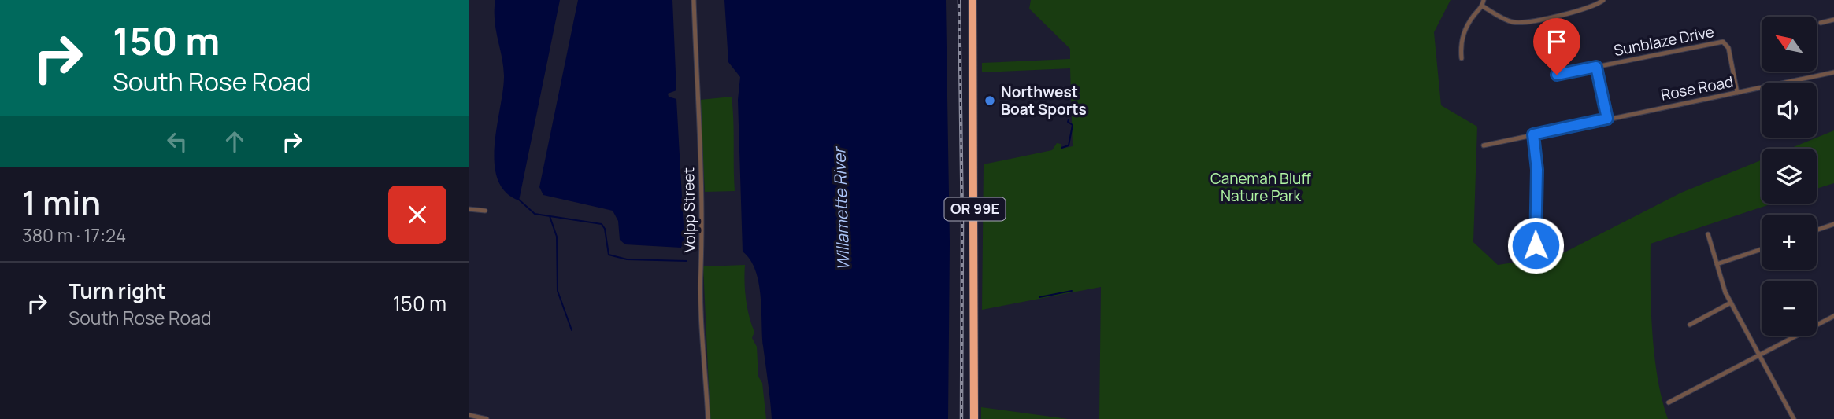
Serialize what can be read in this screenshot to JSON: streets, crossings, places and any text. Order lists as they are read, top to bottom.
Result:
{
  "streets": {
    "highway": ["OR 99E"],
    "street": ["Sunblaze Drive", "Rose Road", "Volpp Street"]
  },
  "crossings": [
    ["Sunblaze Drive", "Rose Road"]
  ],
  "water": ["Willamette River"],
  "parks": ["Canemah Bluff Nature Park"],
  "places": ["Northwest Boat Sports"],
  "north": "top left",
  "page": {
    "turn": ["150 m", "South Rose Road"],
    "map_buttons": ["+", "−"],
    "heading": ["1 min", "380 m · 17:24"],
    "list": [
      {
        "name": "Turn right",
        "note": "South Rose Road",
        "value": "150 m"
      }
    ]
  }
}
